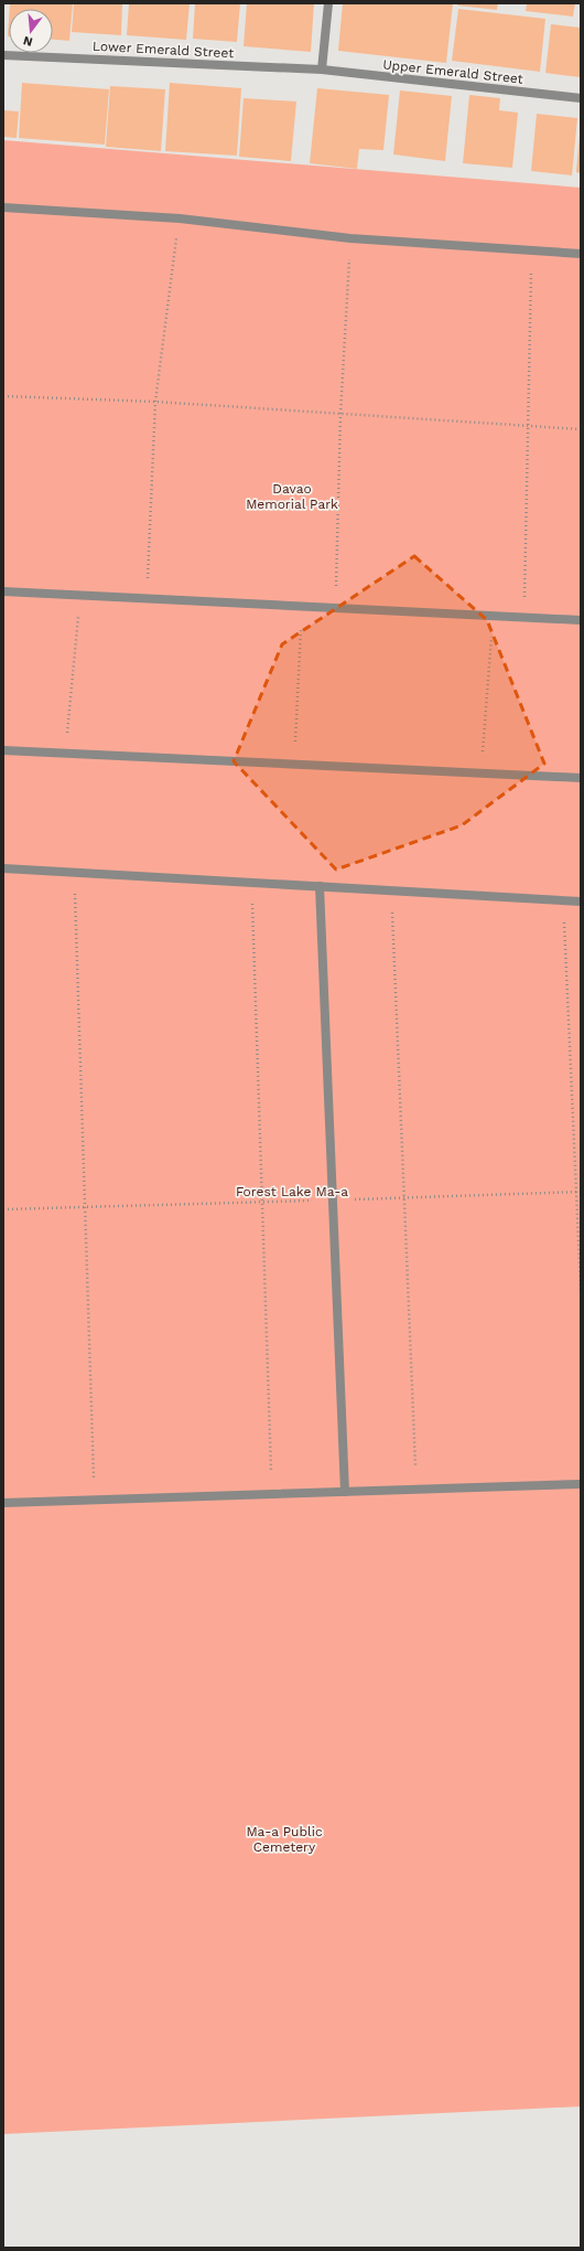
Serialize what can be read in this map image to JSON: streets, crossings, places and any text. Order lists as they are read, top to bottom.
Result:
{
  "streets": {
    "street": ["Lower Emerald Street", "Upper Emerald Street"]
  },
  "crossings": [
    ["Lower Emerald Street", "Upper Emerald Street"]
  ],
  "parks": ["Davao Memorial Park", "Forest Lake Ma-a", "Ma-a Public Cemetery"],
  "north": "bottom"
}
